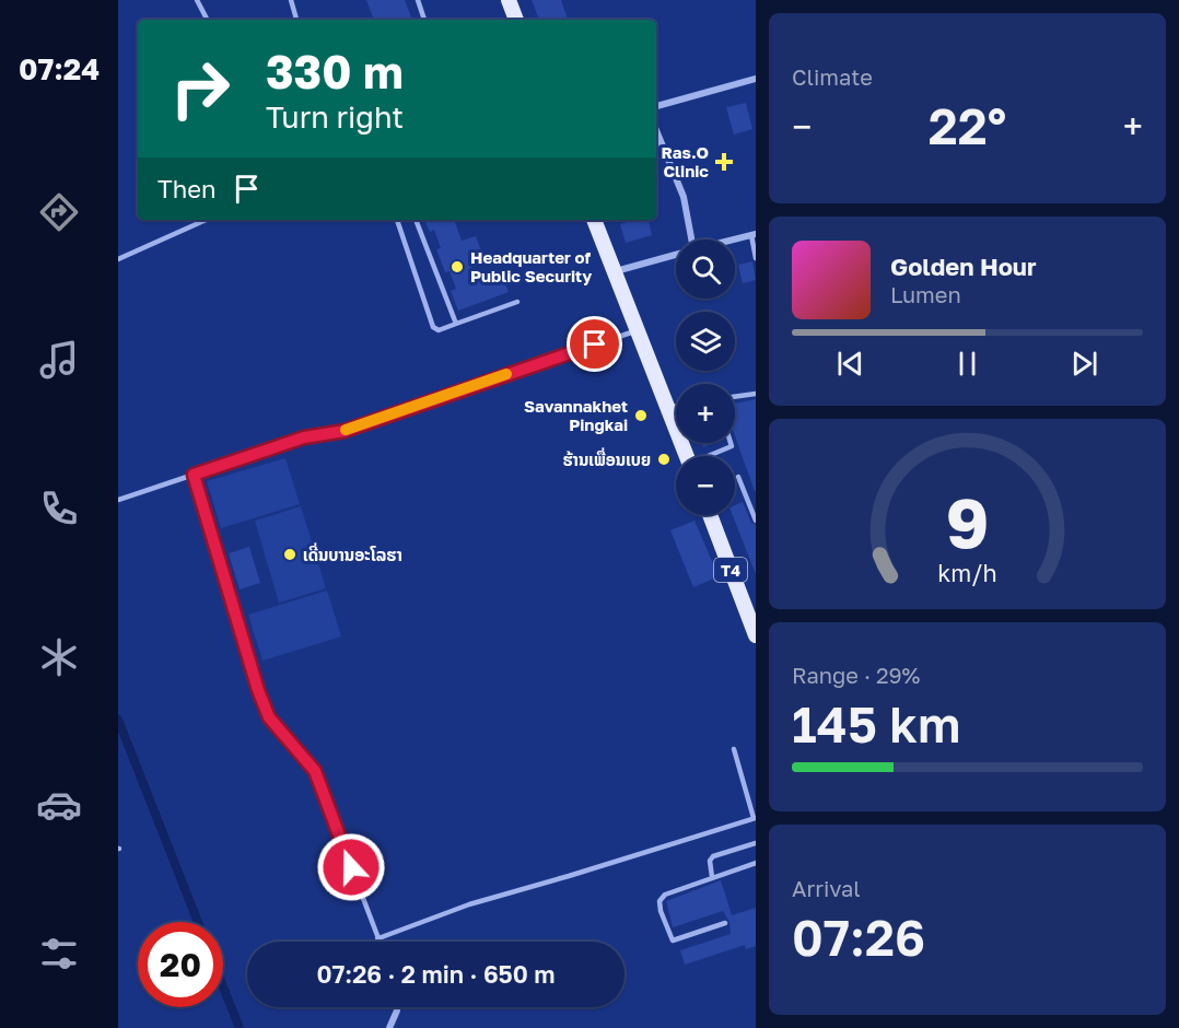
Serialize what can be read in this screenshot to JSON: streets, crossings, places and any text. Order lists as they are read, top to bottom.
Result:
{
  "streets": {
    "main road": ["T4"]
  },
  "places": {
    "health": ["Ras.O Clinic"],
    "other": [
      "Headquarter of Public Security",
      "Savannakhet Pingkai",
      "ຮ້ານເພື່ອນເບຍ",
      "ເດີ່ນບານອະໂລຮາ"
    ]
  },
  "page": {
    "tabs": "07:24",
    "tile": [
      "Climate",
      ["Range · 29%", "145 km"],
      ["Arrival", "07:26"]
    ],
    "turn": ["330 m", "Turn right"],
    "heat": ["−", "22°", "+"],
    "then": "Then",
    "map_buttons": ["+", "−"],
    "song": ["Golden Hour", "Lumen"],
    "limit": "20",
    "trip": "07:26 · 2 min · 650 m",
    "gauge": ["9", "km/h"]
  }
}
